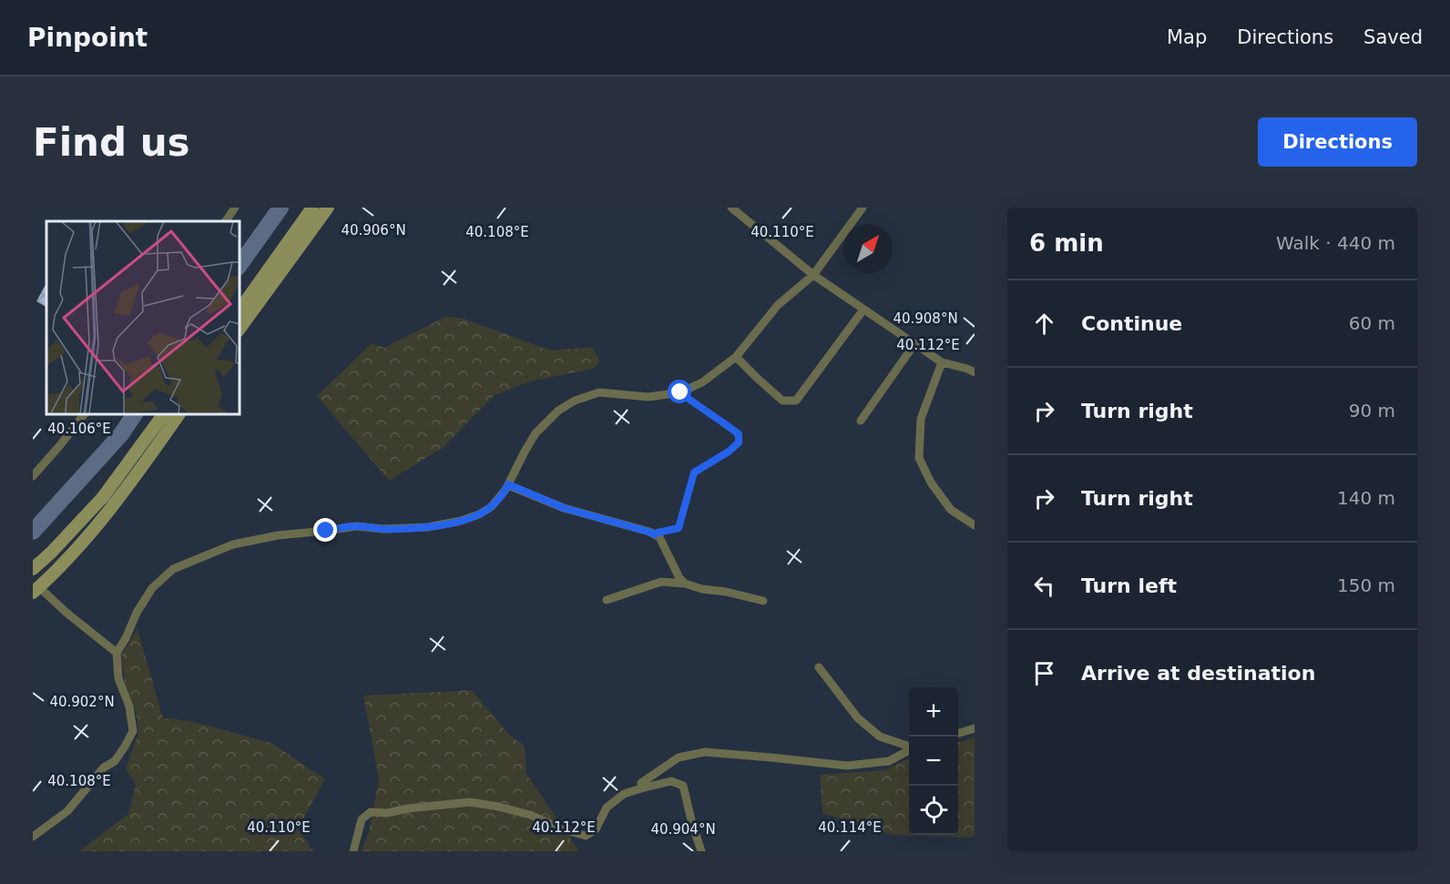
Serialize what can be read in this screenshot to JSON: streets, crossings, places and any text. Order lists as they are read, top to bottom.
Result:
{
  "north": "top right",
  "page": {
    "header": "Pinpoint",
    "nav": ["Map", "Directions", "Saved"],
    "buttons": "Directions",
    "title": "Find us",
    "heading": ["6 min", "Walk · 440 m"],
    "list": [
      ["Continue", "60 m"],
      ["Turn right", "90 m"],
      ["Turn right", "140 m"],
      ["Turn left", "150 m"],
      "Arrive at destination"
    ],
    "map_buttons": ["+", "−"]
  },
  "coordinates": [
    "40.906°N",
    "40.110°E",
    "40.108°E",
    "40.908°N",
    "40.112°E",
    "40.106°E",
    "40.902°N",
    "40.114°E",
    "40.904°N"
  ]
}
